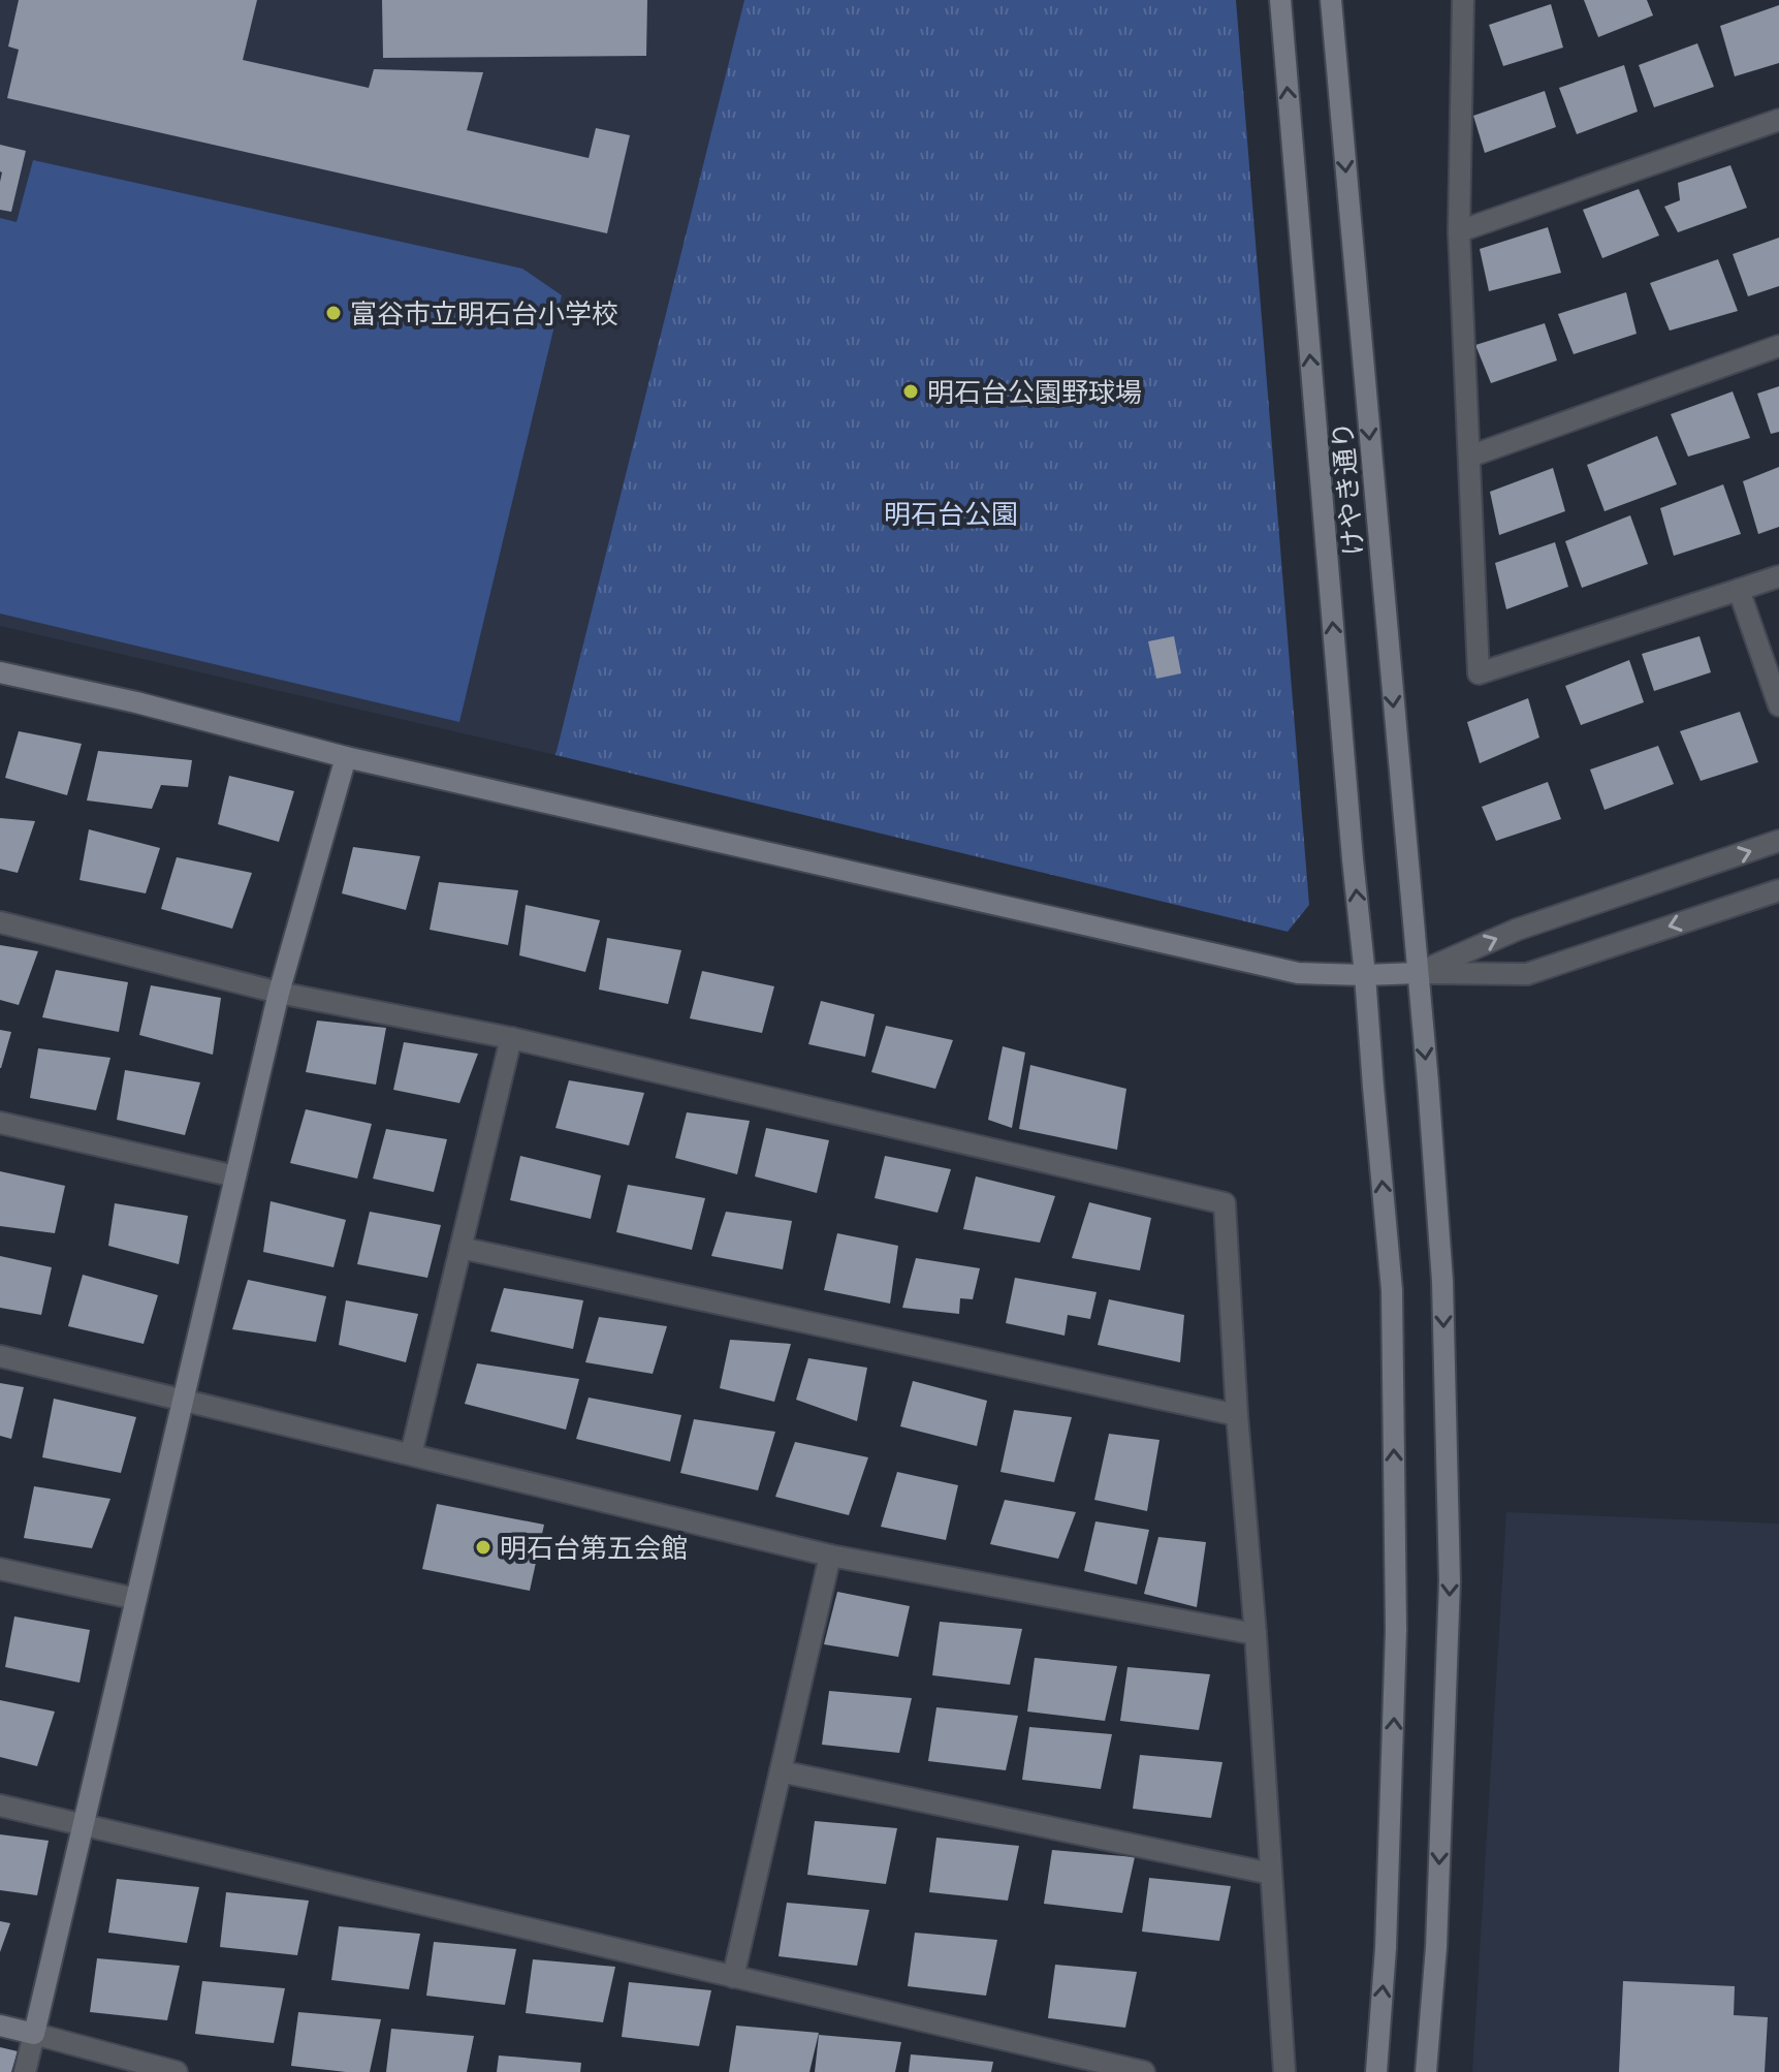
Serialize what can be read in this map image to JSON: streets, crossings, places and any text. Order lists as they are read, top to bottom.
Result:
{
  "streets": {
    "street": ["けやき通り"]
  },
  "parks": ["明石台公園"],
  "places": ["富谷市立明石台小学校", "明石台公園野球場", "明石台第五会館"]
}
